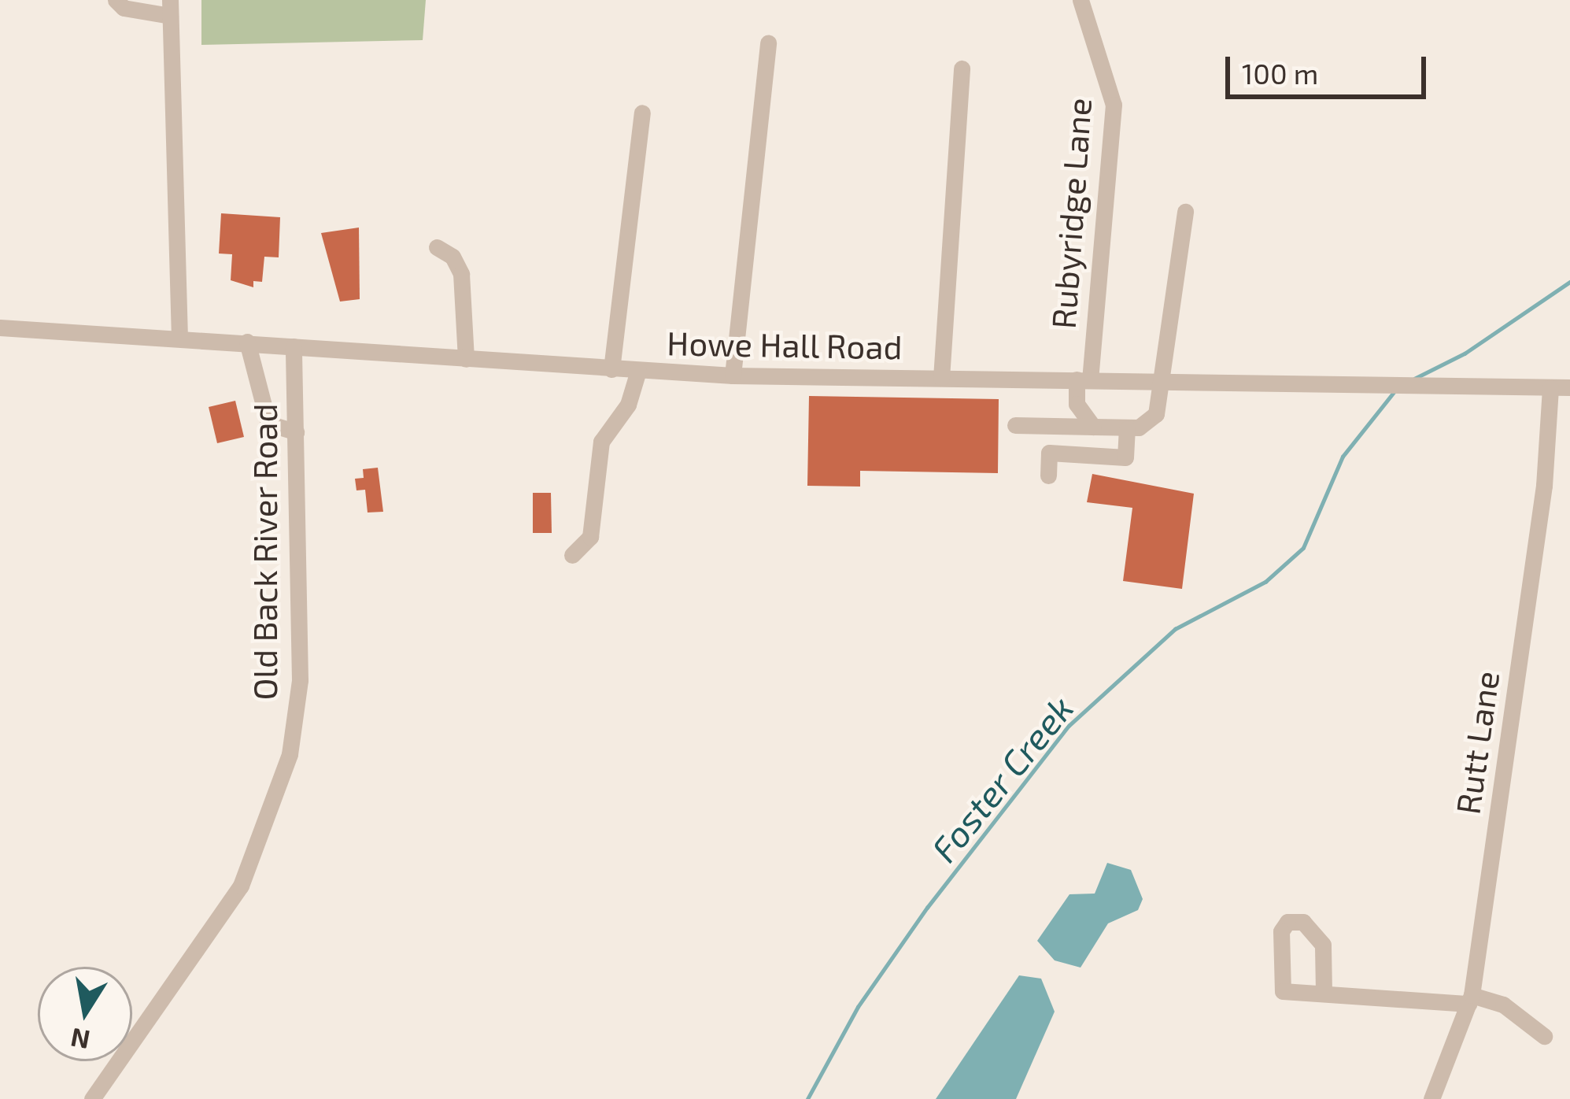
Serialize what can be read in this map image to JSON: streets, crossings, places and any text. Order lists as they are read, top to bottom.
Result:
{
  "streets": {
    "street": [
      "Rubyridge Lane",
      "Howe Hall Road",
      "Old Back River Road",
      "Rutt Lane"
    ]
  },
  "crossings": [
    ["Rubyridge Lane", "Howe Hall Road"],
    ["Howe Hall Road", "Old Back River Road"],
    ["Howe Hall Road", "Rutt Lane"]
  ],
  "water": ["Foster Creek"],
  "scale_bar": "100 m",
  "north": "bottom"
}
